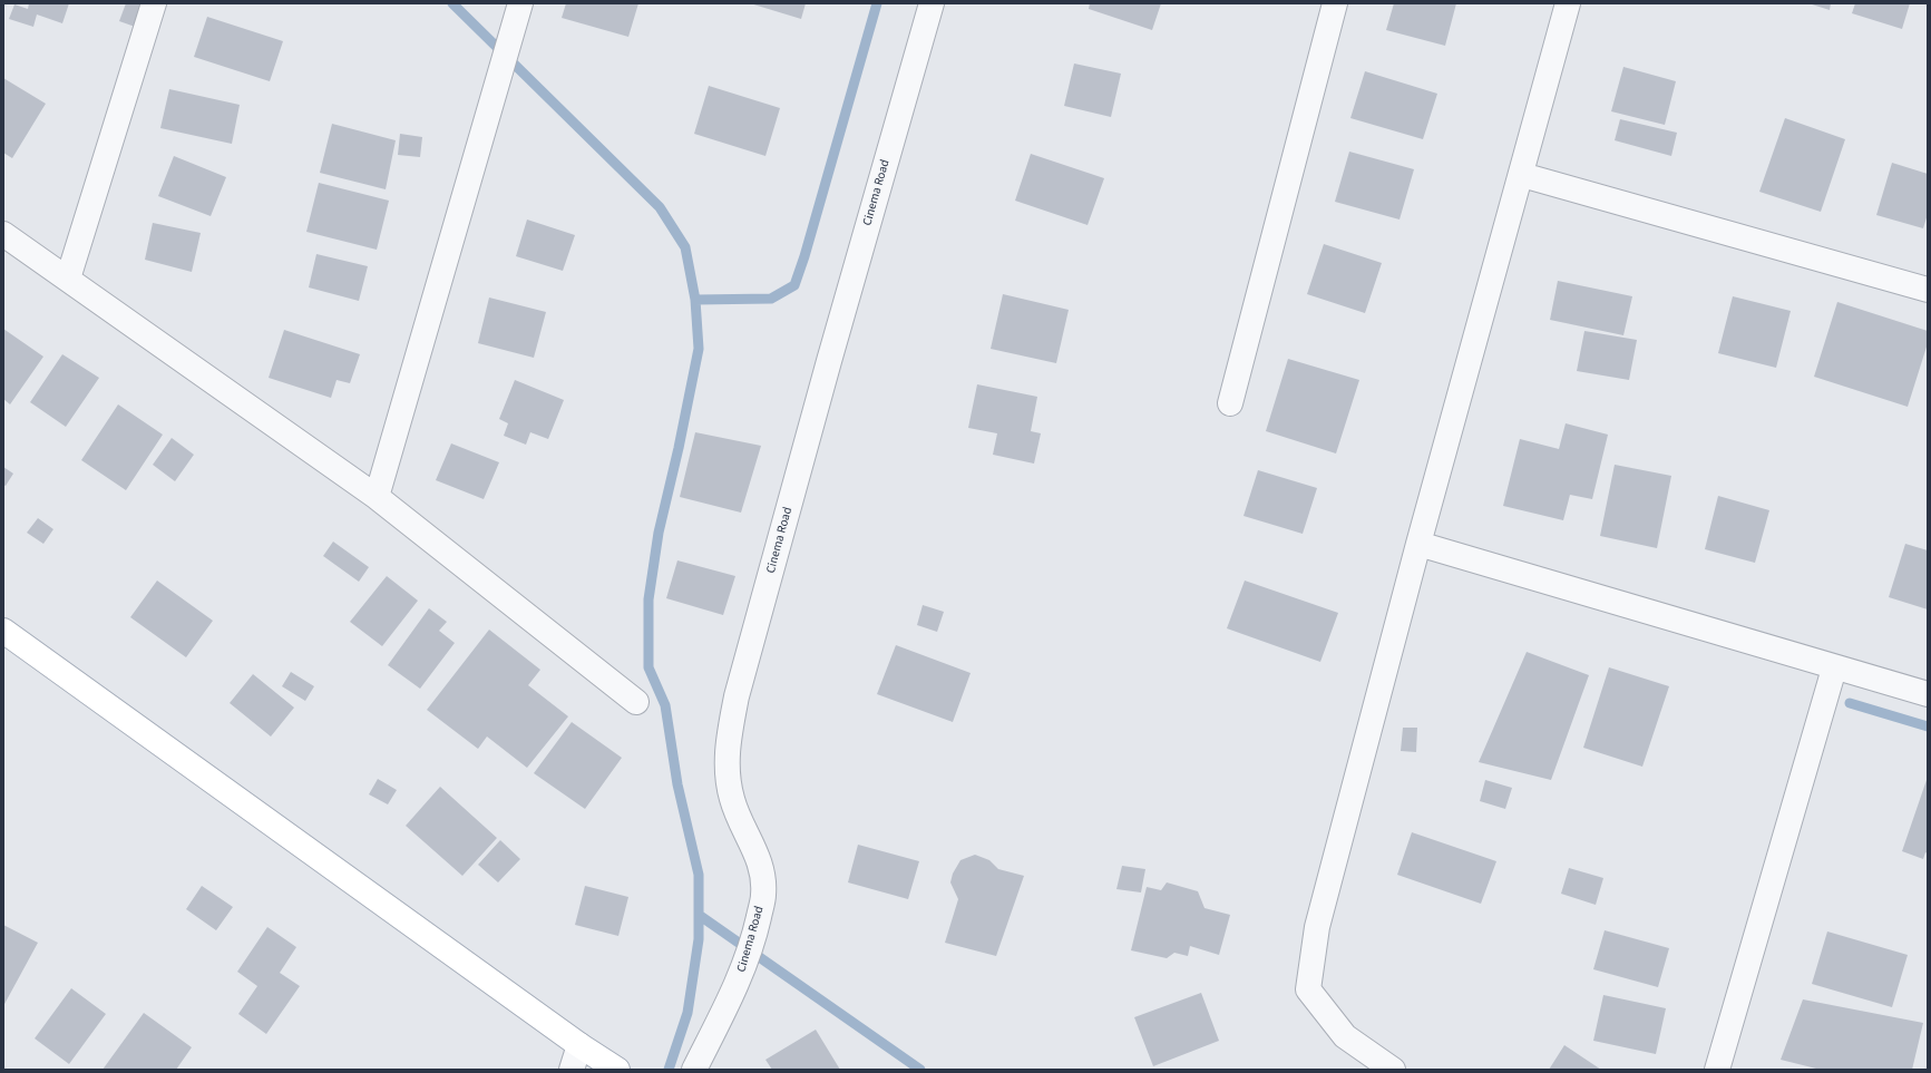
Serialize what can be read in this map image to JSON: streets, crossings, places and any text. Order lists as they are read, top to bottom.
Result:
{
  "streets": {
    "street": ["Cinema Road"]
  }
}
